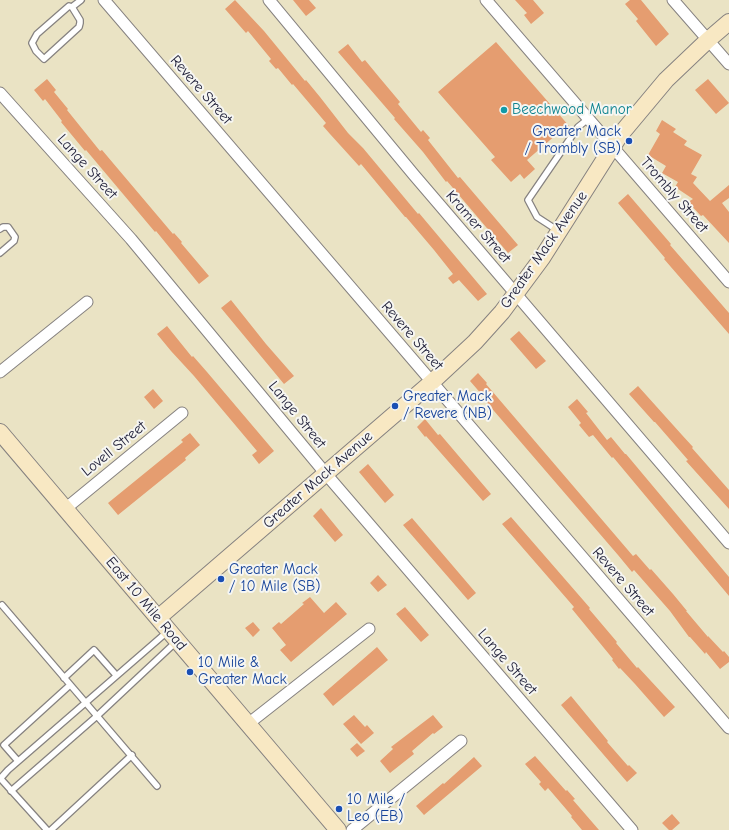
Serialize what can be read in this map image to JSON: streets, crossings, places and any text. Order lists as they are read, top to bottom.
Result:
{
  "streets": {
    "street": [
      "Revere Street",
      "Lange Street",
      "Trombly Street",
      "Kramer Street",
      "Greater Mack Avenue",
      "Lovell Street",
      "East 10 Mile Road"
    ]
  },
  "crossings": [
    ["Revere Street", "Greater Mack Avenue"],
    ["Lange Street", "Greater Mack Avenue"],
    ["Trombly Street", "Greater Mack Avenue"],
    ["Kramer Street", "Greater Mack Avenue"],
    ["Greater Mack Avenue", "East 10 Mile Road"],
    ["Lovell Street", "East 10 Mile Road"]
  ],
  "places": [
    "Beechwood Manor",
    "Greater Mack / Trombly (SB)",
    "Greater Mack / Revere (NB)",
    "Greater Mack / 10 Mile (SB)",
    "10 Mile & Greater Mack",
    "10 Mile / Leo (EB)"
  ]
}
